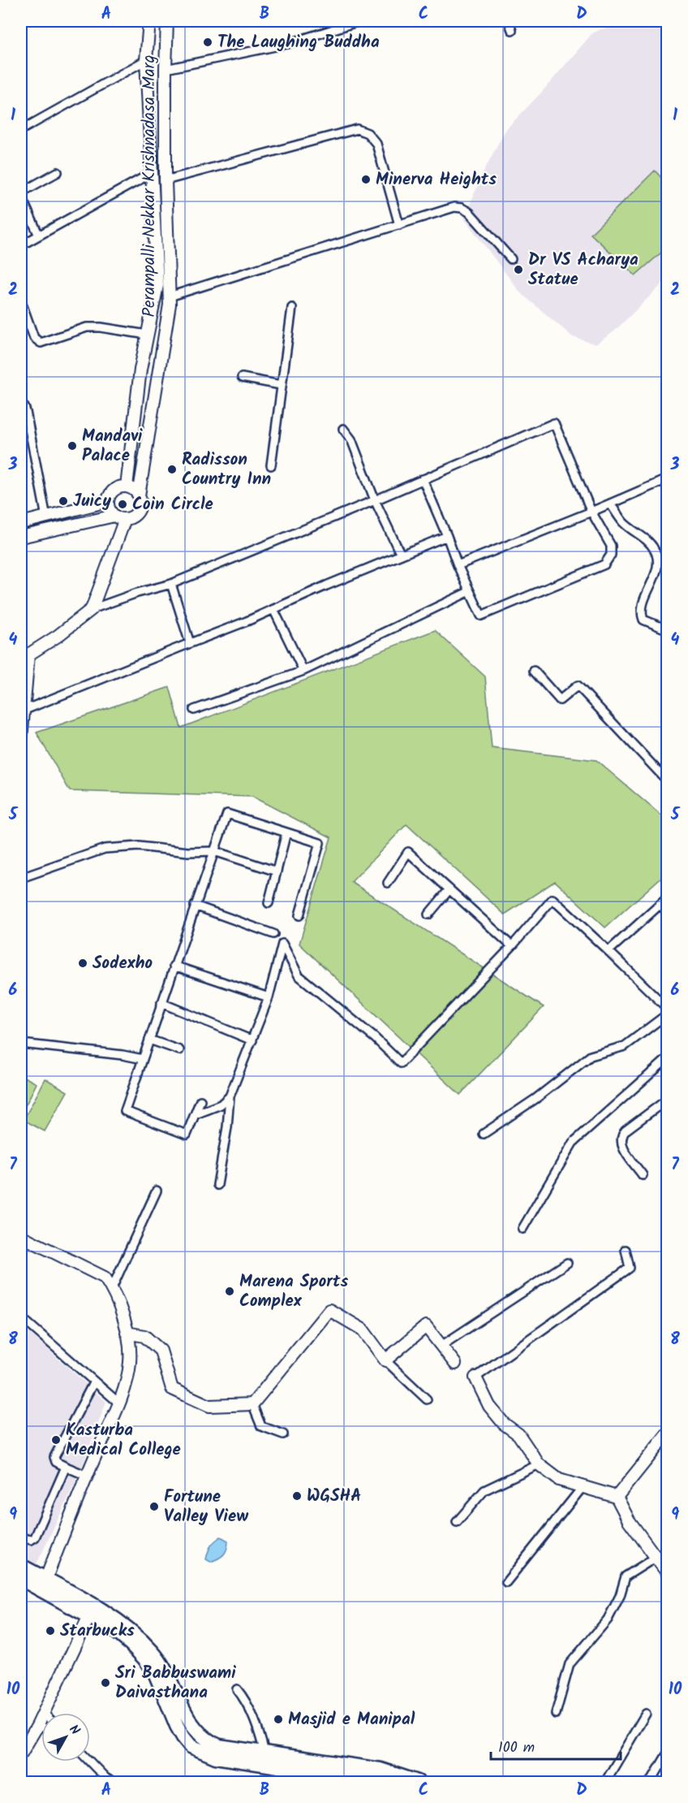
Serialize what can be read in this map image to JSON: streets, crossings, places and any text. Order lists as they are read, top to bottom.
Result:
{
  "streets": {
    "street": ["Perampalli Nekkar Krishnadasa Marg"]
  },
  "places": [
    "The Laughing Buddha",
    "Minerva Heights",
    "Dr VS Acharya Statue",
    "Mandavi Palace",
    "Radisson Country Inn",
    "Juicy",
    "Coin Circle",
    "Sodexho",
    "Marena Sports Complex",
    "Kasturba Medical College",
    "WGSHA",
    "Fortune Valley View",
    "Starbucks",
    "Sri Babbuswami Daivasthana",
    "Masjid e Manipal"
  ],
  "scale_bar": "100 m",
  "north": "top right",
  "grid": {
    "columns": [
      "A",
      "B",
      "C",
      "D"
    ],
    "rows": [
      "1",
      "2",
      "3",
      "4",
      "5",
      "6",
      "7",
      "8",
      "9",
      "10"
    ]
  }
}
